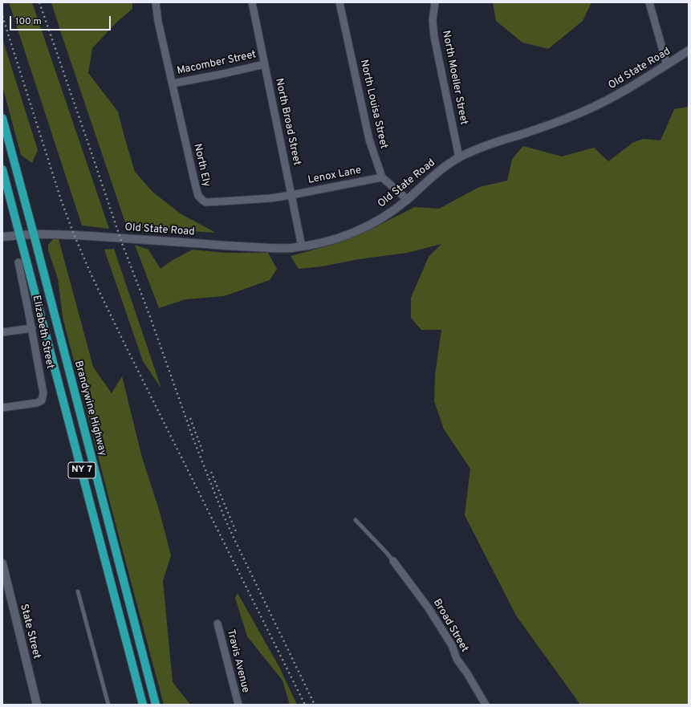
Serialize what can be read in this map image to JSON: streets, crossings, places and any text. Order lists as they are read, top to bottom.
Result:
{
  "streets": {
    "main road": ["Brandywine Highway", "NY 7"],
    "street": [
      "Macomber Street",
      "Old State Road",
      "North Moeller Street",
      "North Louisa Street",
      "North Broad Street",
      "North Ely",
      "Lenox Lane",
      "Elizabeth Street",
      "Broad Street",
      "State Street",
      "Travis Avenue"
    ]
  },
  "crossings": [
    ["Macomber Street", "North Broad Street"],
    ["Macomber Street", "North Ely"],
    ["Old State Road", "North Moeller Street"],
    ["Old State Road", "North Broad Street"],
    ["Old State Road", "Brandywine Highway"],
    ["Old State Road", "NY 7"],
    ["North Louisa Street", "Lenox Lane"],
    ["North Broad Street", "North Ely"],
    ["North Broad Street", "Lenox Lane"],
    ["North Ely", "Lenox Lane"]
  ],
  "scale_bar": "100 m"
}
